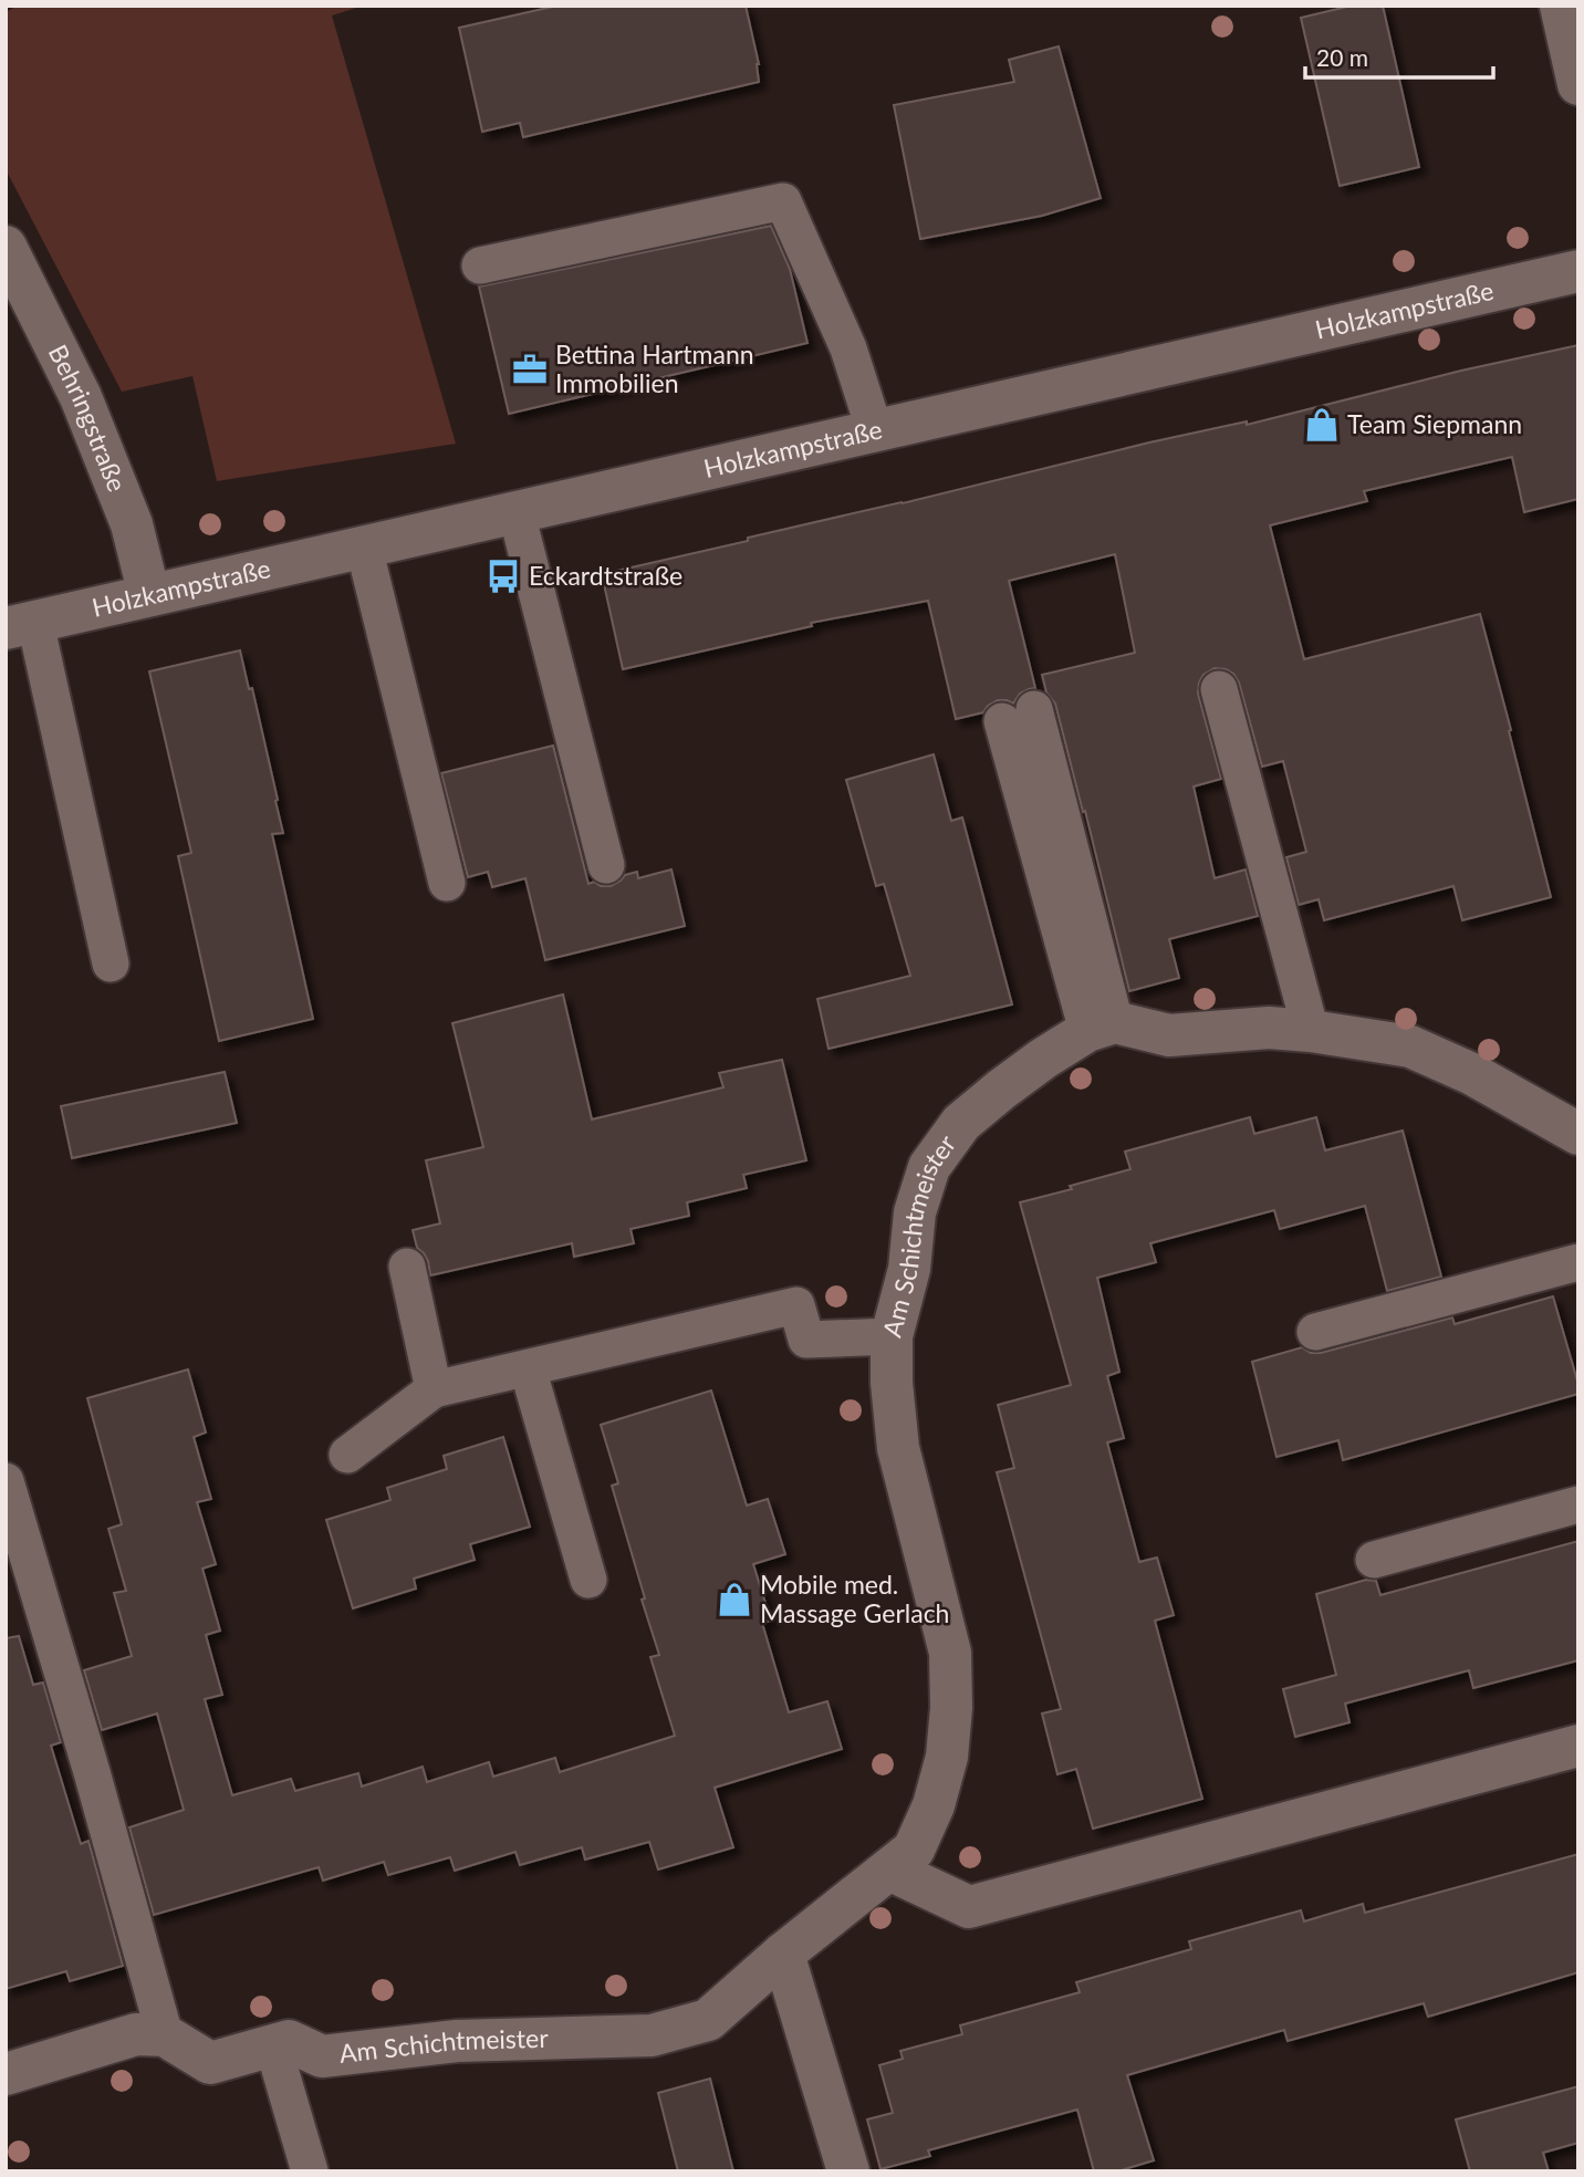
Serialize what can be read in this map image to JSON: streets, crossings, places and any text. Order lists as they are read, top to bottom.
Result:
{
  "streets": {
    "street": ["Holzkampstraße", "Behringstraße", "Am Schichtmeister"]
  },
  "crossings": [
    ["Holzkampstraße", "Behringstraße"]
  ],
  "places": {
    "office": ["Bettina Hartmann Immobilien"],
    "shop": ["Team Siepmann", "Mobile med. Massage Gerlach"],
    "bus stop": ["Eckardtstraße"]
  },
  "scale_bar": "20 m"
}
